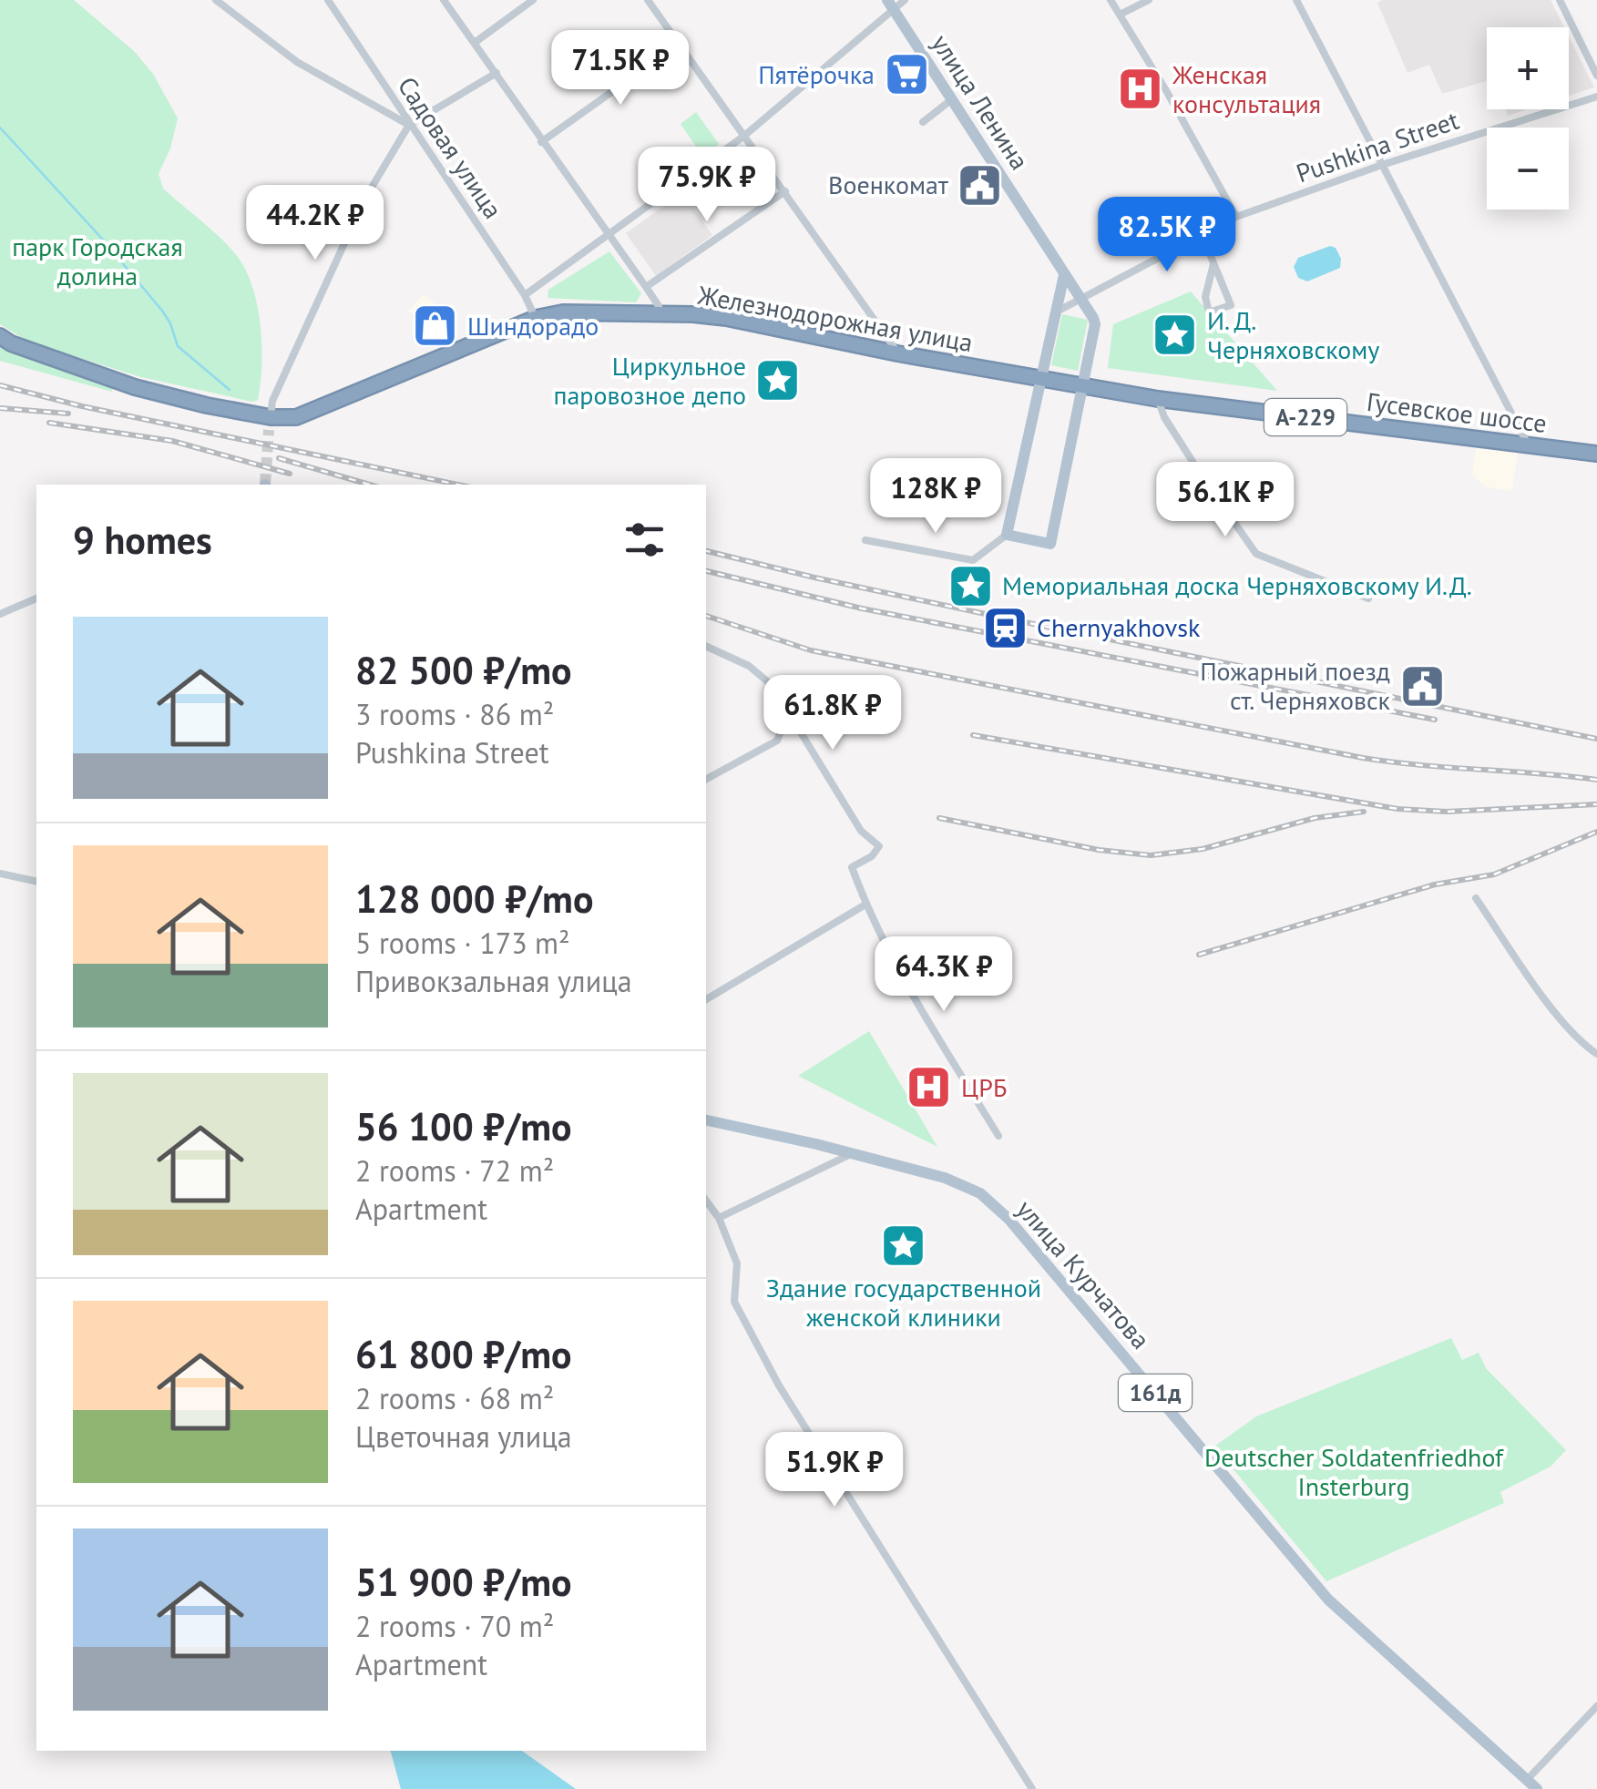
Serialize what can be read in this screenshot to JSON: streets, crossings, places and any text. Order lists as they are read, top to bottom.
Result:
{
  "streets": {
    "highway": ["Железнодорожная улица", "Гусевское шоссе", "А-229"],
    "main road": ["улица Ленина", "улица Курчатова", "161д"],
    "street": ["Pushkina Street", "Садовая улица"]
  },
  "crossings": [
    ["улица Ленина", "Pushkina Street"],
    ["улица Ленина", "Гусевское шоссе"],
    ["Садовая улица", "Железнодорожная улица"],
    ["Железнодорожная улица", "Гусевское шоссе"]
  ],
  "parks": ["парк Городская долина", "Deutscher Soldatenfriedhof Insterburg"],
  "places": {
    "supermarket": ["Пятёрочка"],
    "hospital": ["Женская консультация", "ЦРБ"],
    "public building": ["Военкомат", "Пожарный поезд ст. Черняховск"],
    "shop": ["Шиндорадо"],
    "place": [
      "И. Д. Черняховскому",
      "Циркульное паровозное депо",
      "Мемориальная доска Черняховскому И.Д.",
      "Здание государственной женской клиники"
    ],
    "station": ["Chernyakhovsk"]
  },
  "page": {
    "map_buttons": ["+", "−"],
    "price": [
      "71.5K ₽",
      "75.9K ₽",
      "44.2K ₽",
      "82.5K ₽",
      "128K ₽",
      "56.1K ₽",
      "61.8K ₽",
      "64.3K ₽",
      "51.9K ₽"
    ],
    "heading": "9 homes",
    "list": [
      {
        "name": "82 500 ₽/mo",
        "note": "3 rooms · 86 m² · Pushkina Street"
      },
      {
        "name": "128 000 ₽/mo",
        "note": "5 rooms · 173 m² · Привокзальная улица"
      },
      {
        "name": "56 100 ₽/mo",
        "note": "2 rooms · 72 m² · Apartment"
      },
      {
        "name": "61 800 ₽/mo",
        "note": "2 rooms · 68 m² · Цветочная улица"
      },
      {
        "name": "51 900 ₽/mo",
        "note": "2 rooms · 70 m² · Apartment"
      }
    ]
  }
}
